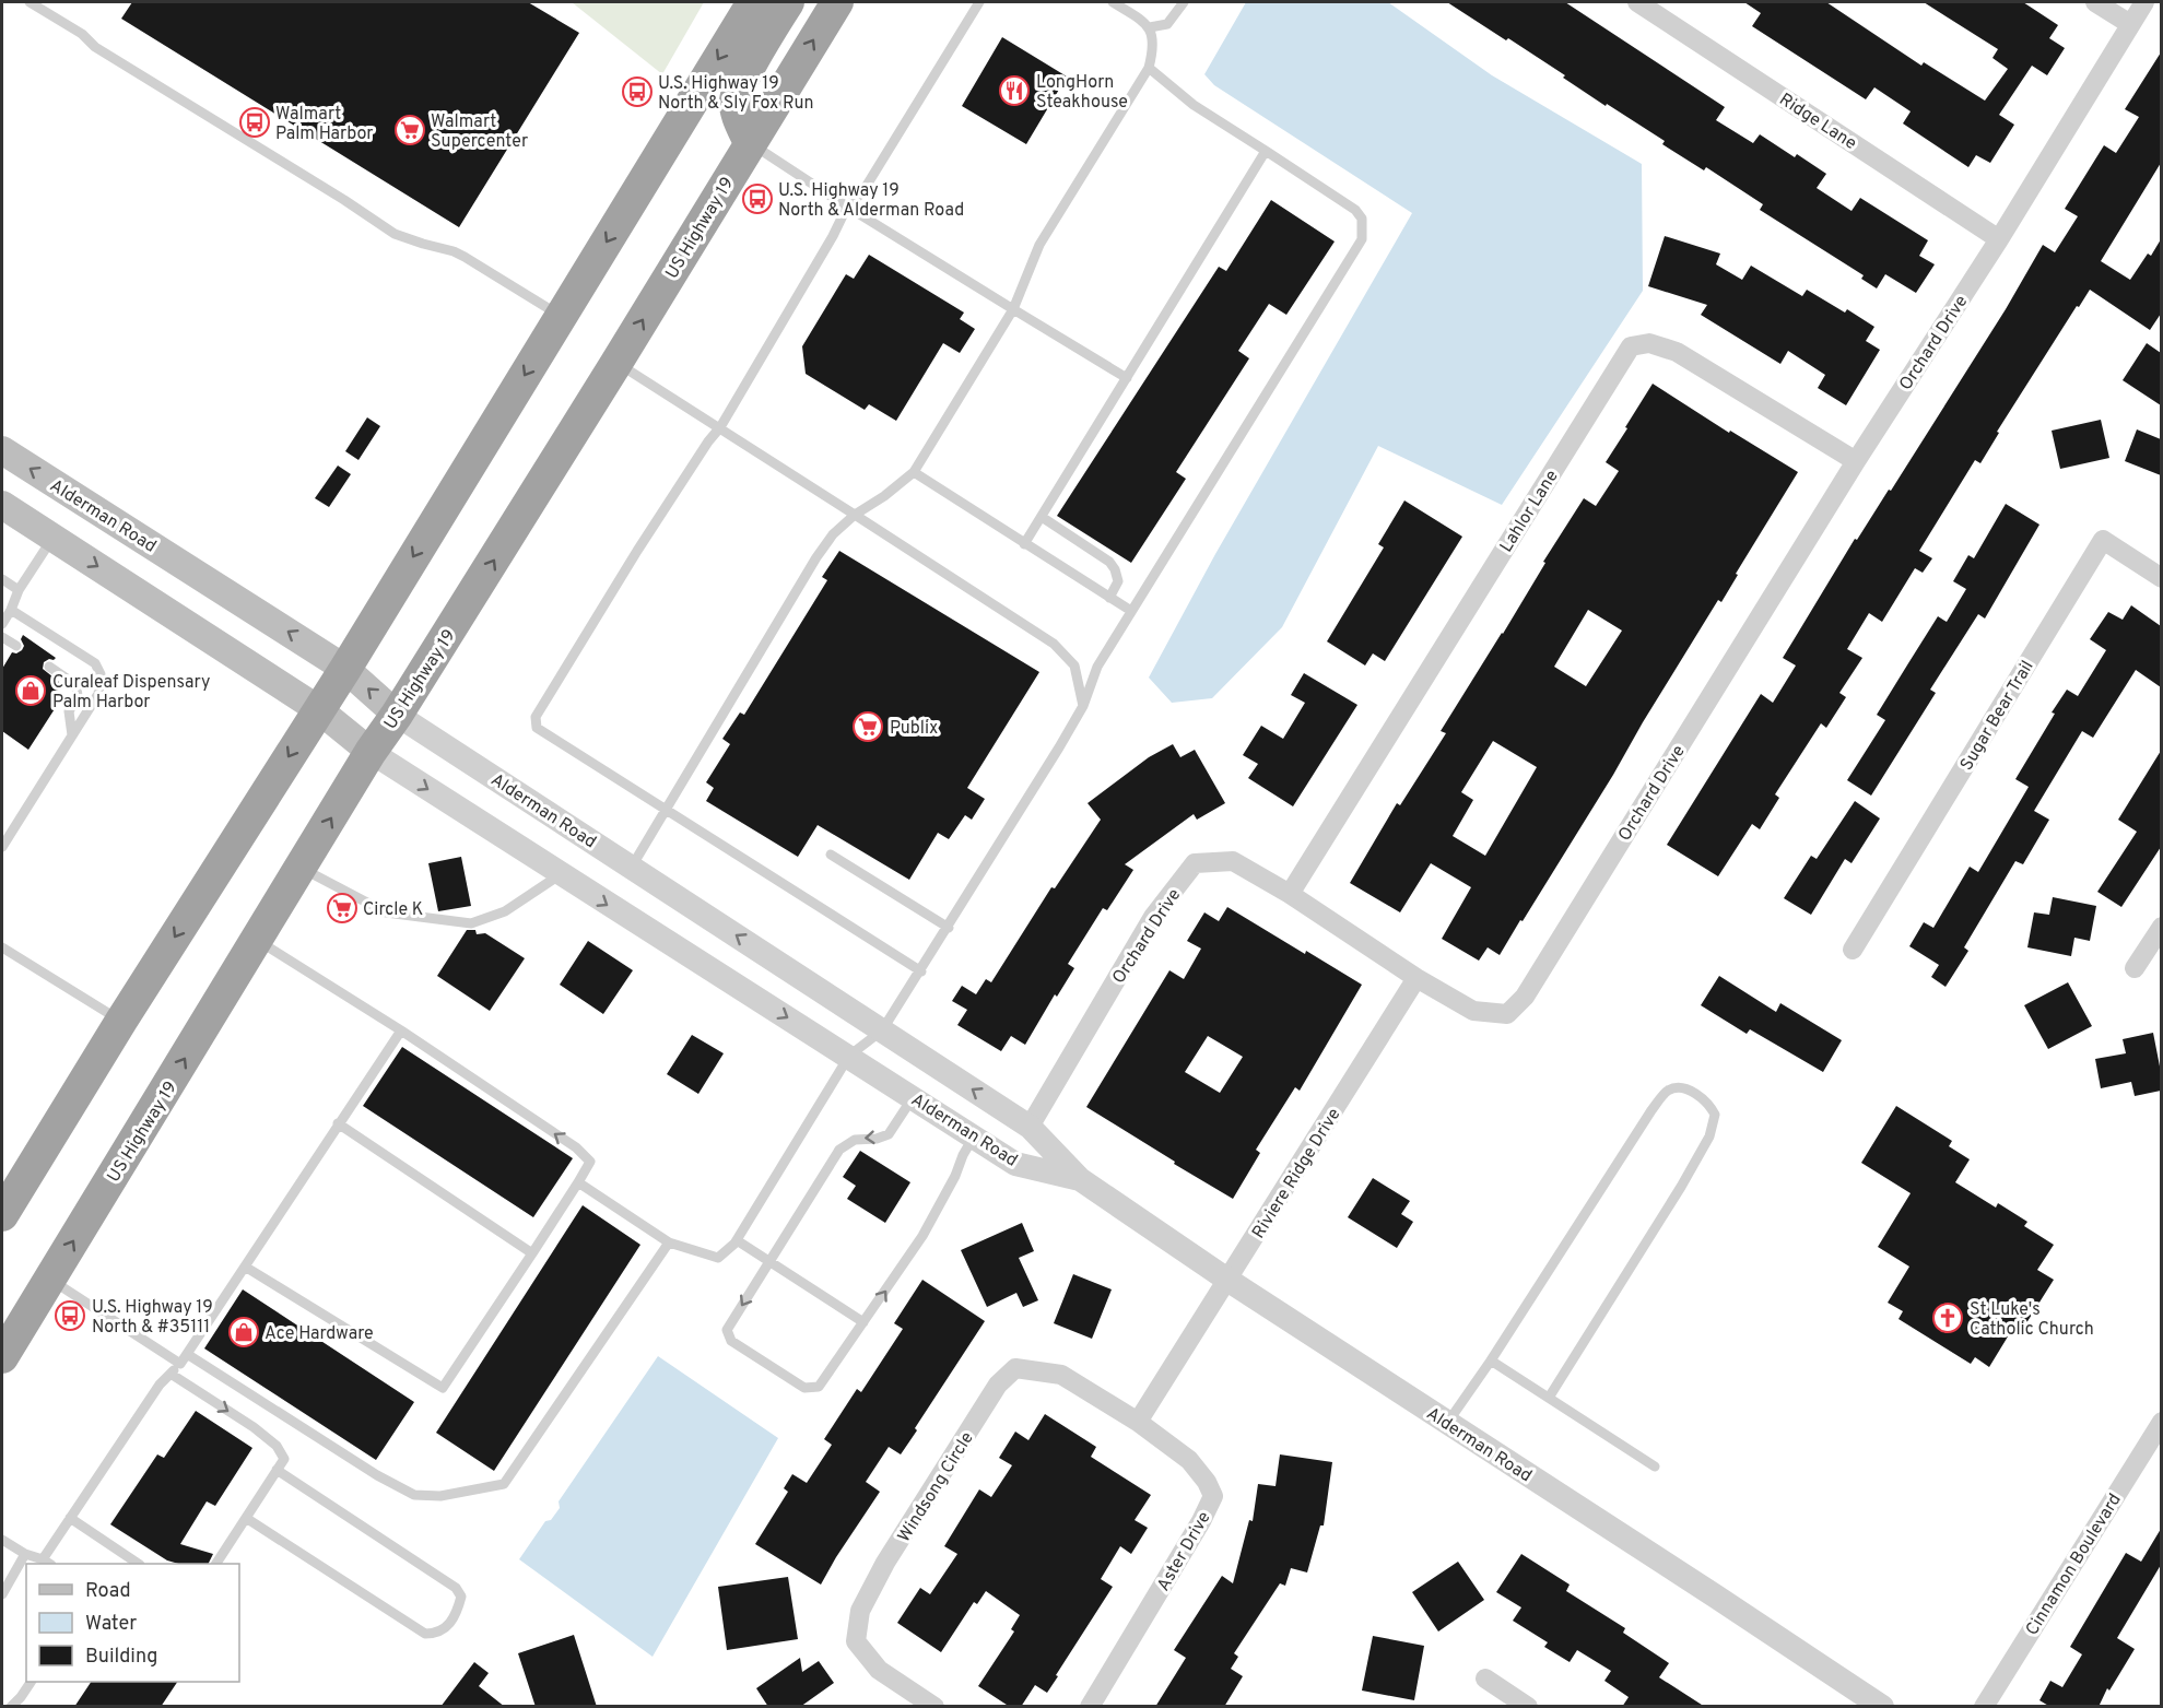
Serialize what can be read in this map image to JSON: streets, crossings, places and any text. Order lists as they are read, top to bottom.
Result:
{
  "streets": {
    "highway": ["US Highway 19"],
    "main road": ["Alderman Road"],
    "street": [
      "Ridge Lane",
      "Orchard Drive",
      "Lahlor Lane",
      "Sugar Bear Trail",
      "Riviere Ridge Drive",
      "Windsong Circle",
      "Aster Drive",
      "Cinnamon Boulevard"
    ]
  },
  "crossings": [
    ["Ridge Lane", "Orchard Drive"],
    ["US Highway 19", "Alderman Road"],
    ["Orchard Drive", "Lahlor Lane"],
    ["Orchard Drive", "Alderman Road"],
    ["Orchard Drive", "Riviere Ridge Drive"],
    ["Alderman Road", "Riviere Ridge Drive"],
    ["Windsong Circle", "Aster Drive"]
  ],
  "places": {
    "restaurant": ["LongHorn Steakhouse"],
    "bus stop": [
      "U.S. Highway 19 North & Sly Fox Run",
      "Walmart Palm Harbor",
      "U.S. Highway 19 North & Alderman Road",
      "U.S. Highway 19 North & #35111"
    ],
    "supermarket": ["Walmart Supercenter", "Publix", "Circle K"],
    "shop": ["Curaleaf Dispensary Palm Harbor", "Ace Hardware"],
    "church": ["St Luke's Catholic Church"]
  },
  "legend": ["Road", "Water", "Building"]
}
